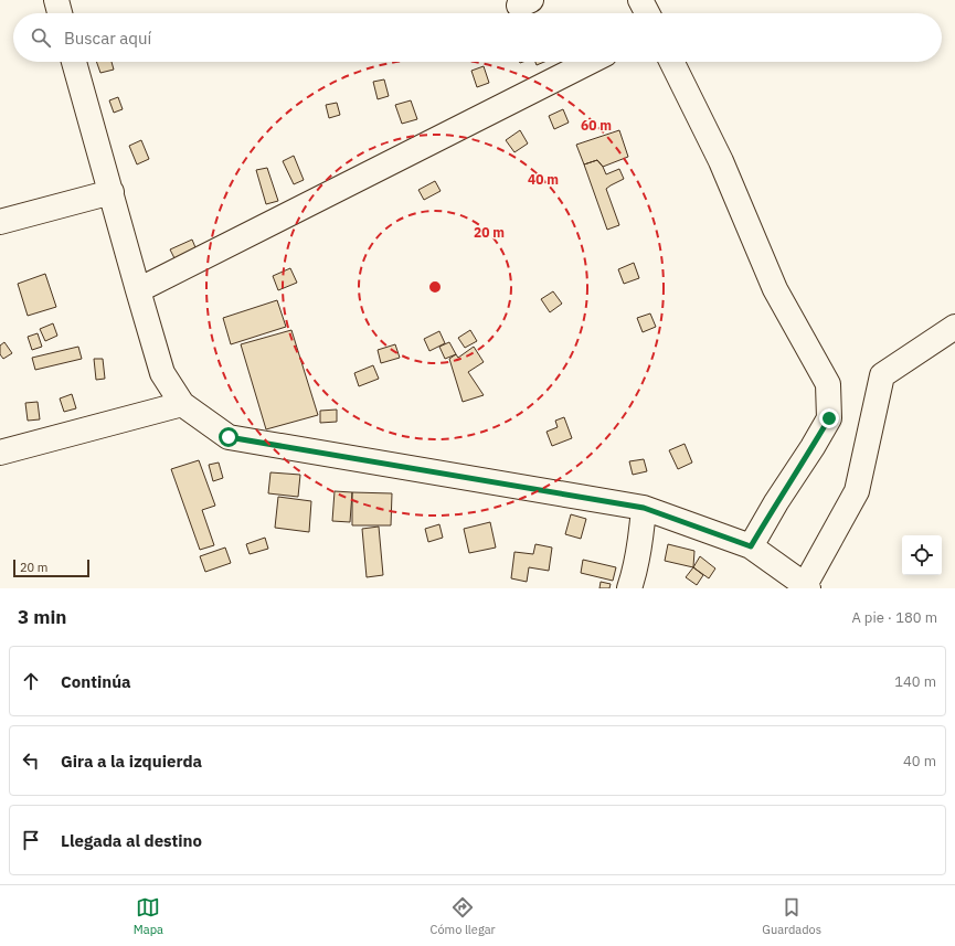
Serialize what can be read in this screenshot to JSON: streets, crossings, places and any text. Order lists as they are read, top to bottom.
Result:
{
  "scale_bar": "20 m",
  "page": {
    "search": "Buscar aquí",
    "scale": "20 m",
    "heading": ["3 min", "A pie · 180 m"],
    "list": [
      ["Continúa", "140 m"],
      ["Gira a la izquierda", "40 m"],
      "Llegada al destino"
    ],
    "nav": ["Mapa", "Cómo llegar", "Guardados"]
  },
  "rings": ["60 m", "40 m", "20 m"]
}
